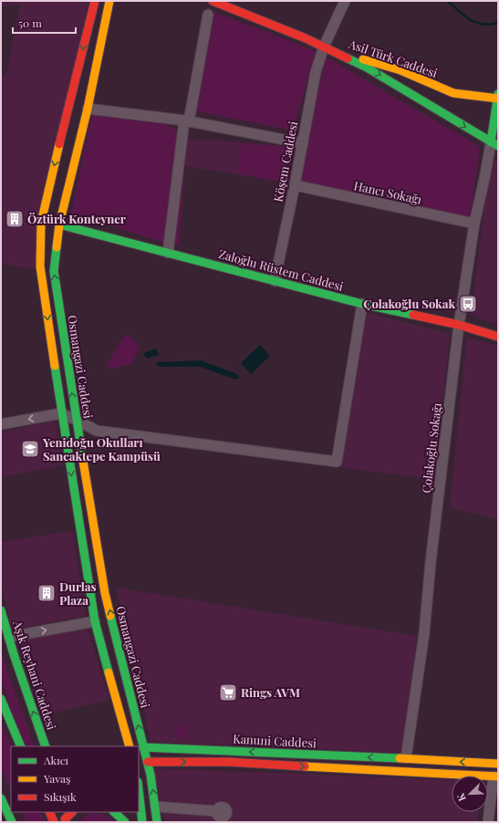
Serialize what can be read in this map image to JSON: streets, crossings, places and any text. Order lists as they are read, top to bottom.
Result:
{
  "streets": {
    "main road": [
      "Asil Türk Caddesi",
      "Zaloğlu Rüstem Caddesi",
      "Osmangazi Caddesi",
      "Aşık Reyhani Caddesi",
      "Kanuni Caddesi"
    ],
    "street": ["Köşem Caddesi", "Hancı Sokağı", "Çolakoğlu Sokağı"]
  },
  "crossings": [
    ["Asil Türk Caddesi", "Köşem Caddesi"],
    ["Asil Türk Caddesi", "Çolakoğlu Sokağı"],
    ["Köşem Caddesi", "Hancı Sokağı"],
    ["Köşem Caddesi", "Zaloğlu Rüstem Caddesi"],
    ["Hancı Sokağı", "Çolakoğlu Sokağı"],
    ["Zaloğlu Rüstem Caddesi", "Osmangazi Caddesi"],
    ["Zaloğlu Rüstem Caddesi", "Çolakoğlu Sokağı"],
    ["Osmangazi Caddesi", "Kanuni Caddesi"],
    ["Çolakoğlu Sokağı", "Kanuni Caddesi"]
  ],
  "places": {
    "building": ["Öztürk Konteyner", "Durlas Plaza"],
    "bus stop": ["Çolakoğlu Sokak"],
    "school or university": ["Yenidoğu Okulları Sancaktepe Kampüsü"],
    "supermarket": ["Rings AVM"]
  },
  "legend": ["Akıcı", "Yavaş", "Sıkışık"],
  "scale_bar": "50 m",
  "north": "bottom left"
}
